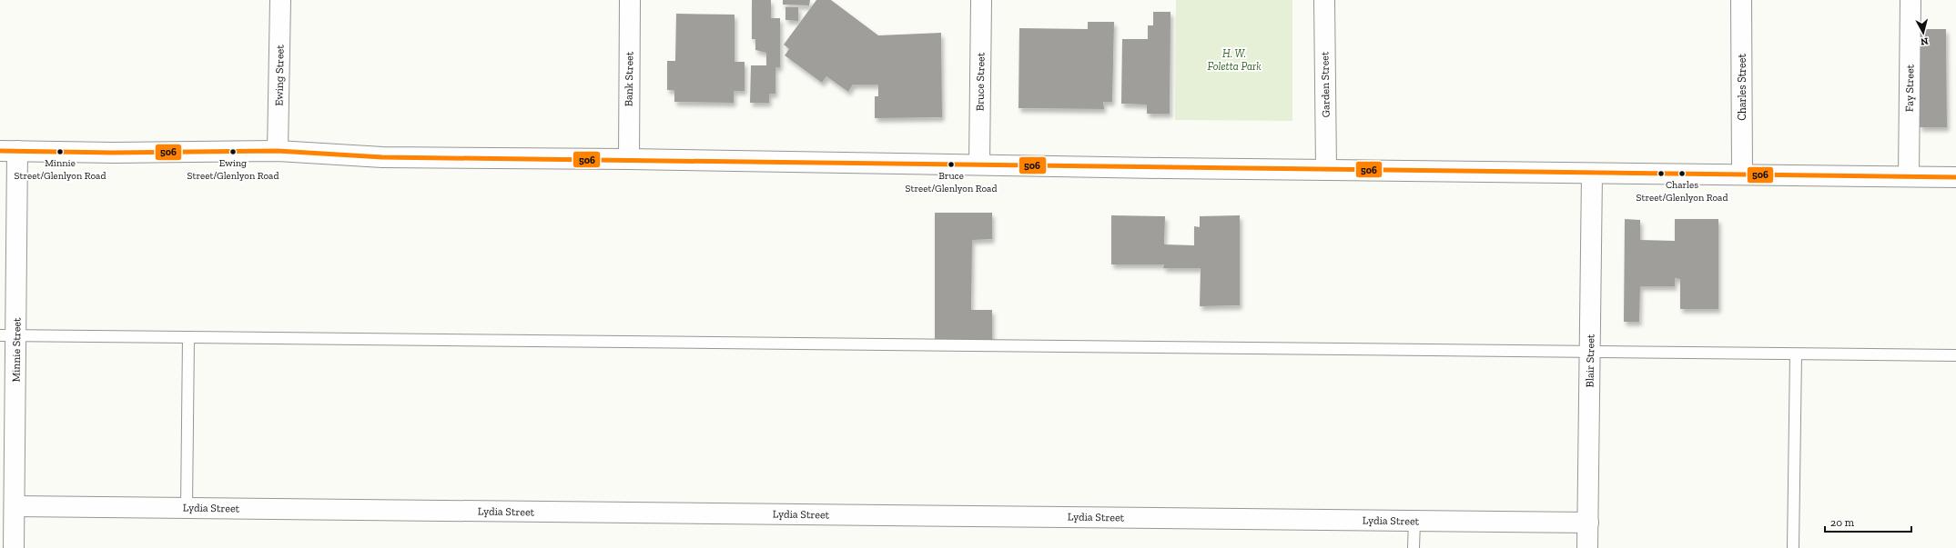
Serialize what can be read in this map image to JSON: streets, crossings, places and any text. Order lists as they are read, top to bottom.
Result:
{
  "streets": {
    "street": [
      "Ewing Street",
      "Bank Street",
      "Bruce Street",
      "Garden Street",
      "Charles Street",
      "Fay Street",
      "Minnie Street",
      "Blair Street",
      "Lydia Street"
    ]
  },
  "crossings": [
    ["Minnie Street", "Lydia Street"],
    ["Blair Street", "Lydia Street"]
  ],
  "parks": ["H. W. Foletta Park"],
  "places": [
    "Minnie Street/Glenlyon Road",
    "Ewing Street/Glenlyon Road",
    "Bruce Street/Glenlyon Road",
    "Charles Street/Glenlyon Road"
  ],
  "lines": ["transit line 506"],
  "scale_bar": "20 m",
  "north": "bottom"
}
